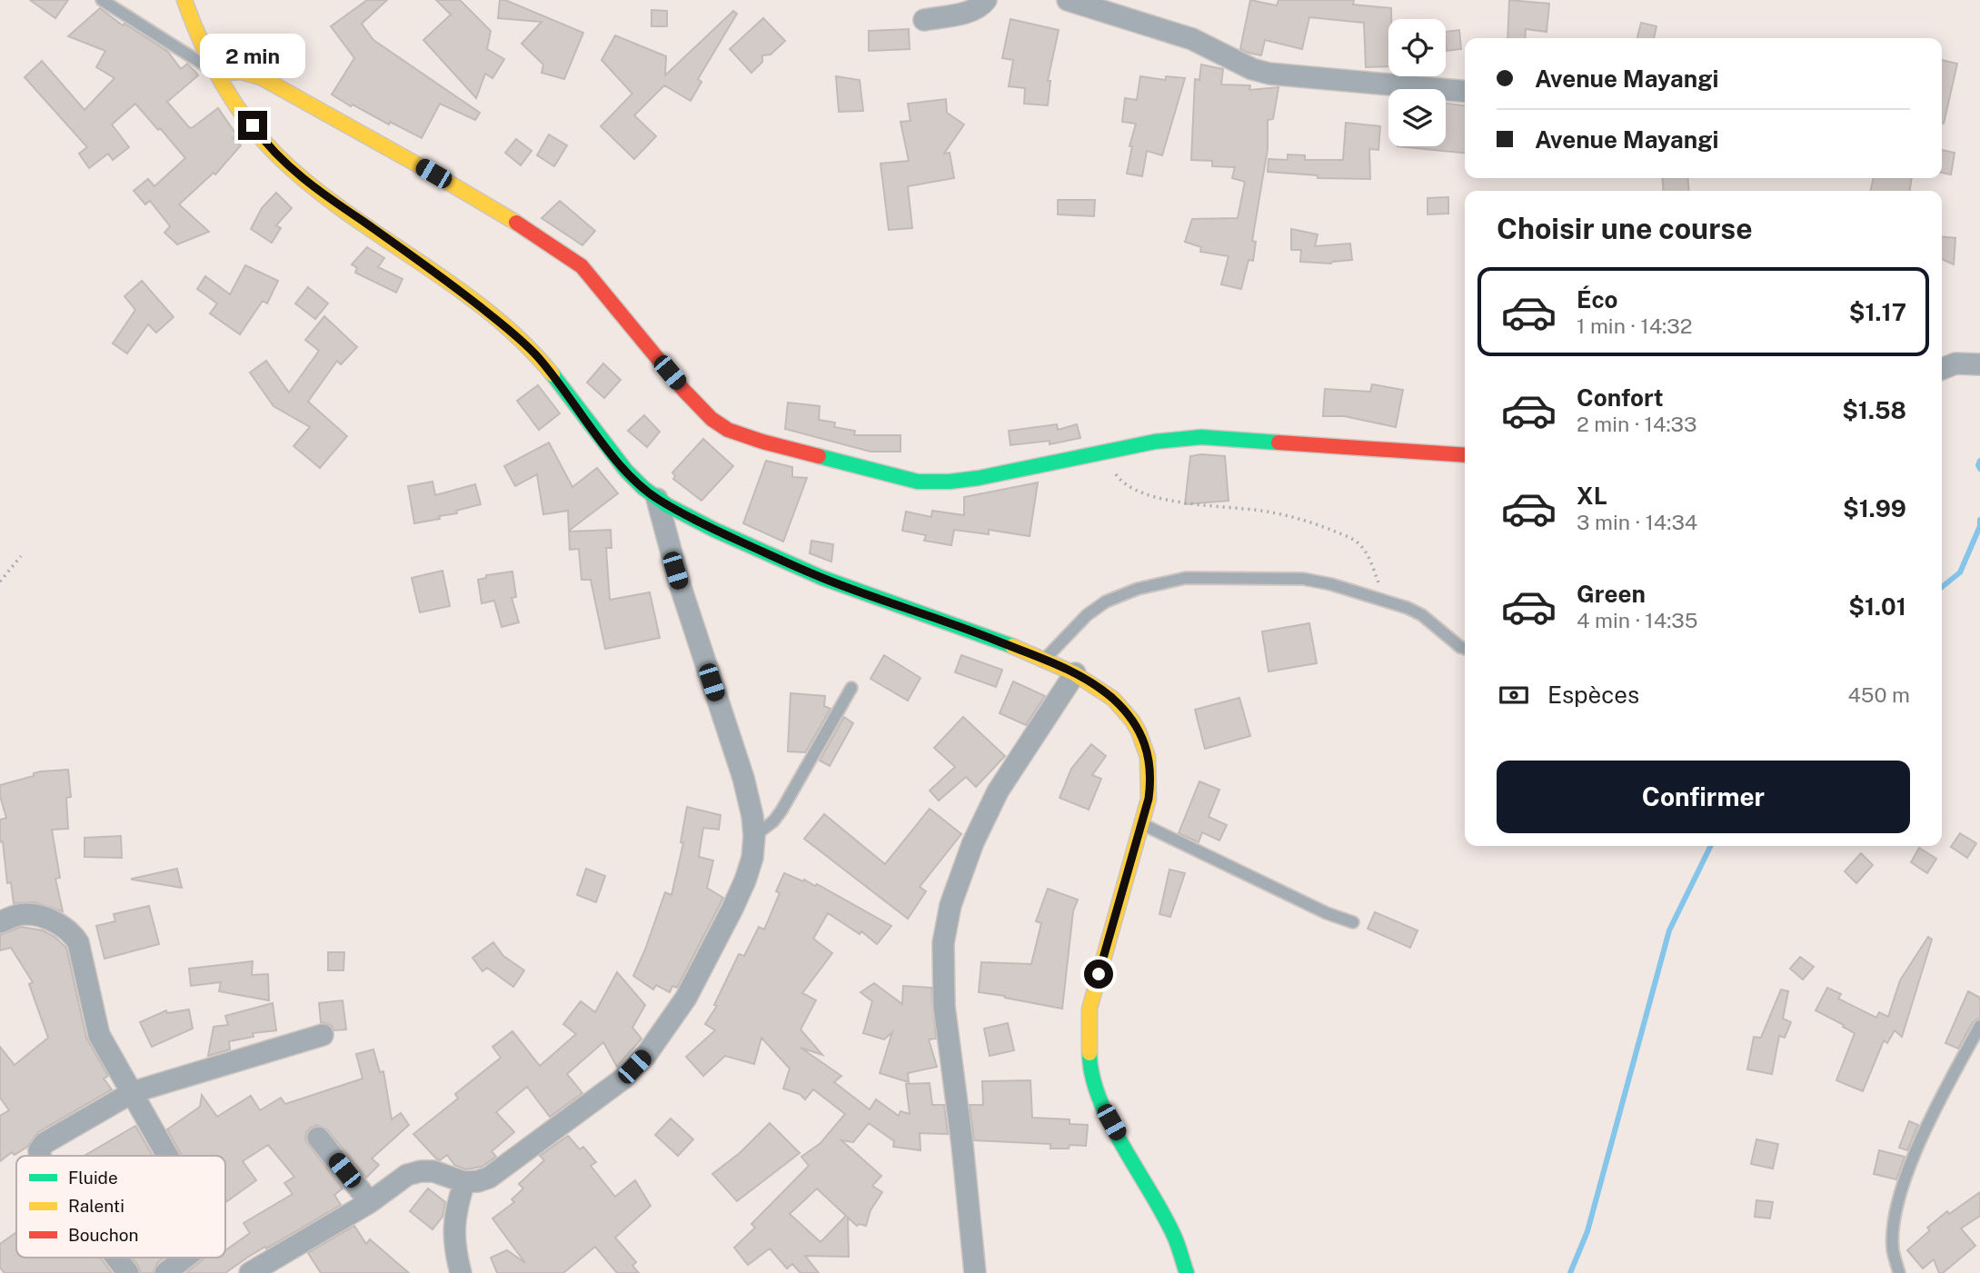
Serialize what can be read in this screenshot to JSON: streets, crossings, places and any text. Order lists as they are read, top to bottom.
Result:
{
  "legend": ["Fluide", "Ralenti", "Bouchon"],
  "page": {
    "bubble": "2 min",
    "banner": ["Avenue Mayangi", "Avenue Mayangi"],
    "heading": "Choisir une course",
    "list": [
      {
        "name": "Éco",
        "note": "1 min · 14:32",
        "value": "$1.17"
      },
      {
        "name": "Confort",
        "note": "2 min · 14:33",
        "value": "$1.58"
      },
      {
        "name": "XL",
        "note": "3 min · 14:34",
        "value": "$1.99"
      },
      {
        "name": "Green",
        "note": "4 min · 14:35",
        "value": "$1.01"
      }
    ],
    "pay": ["Espèces", "450 m"],
    "buttons": "Confirmer"
  }
}
